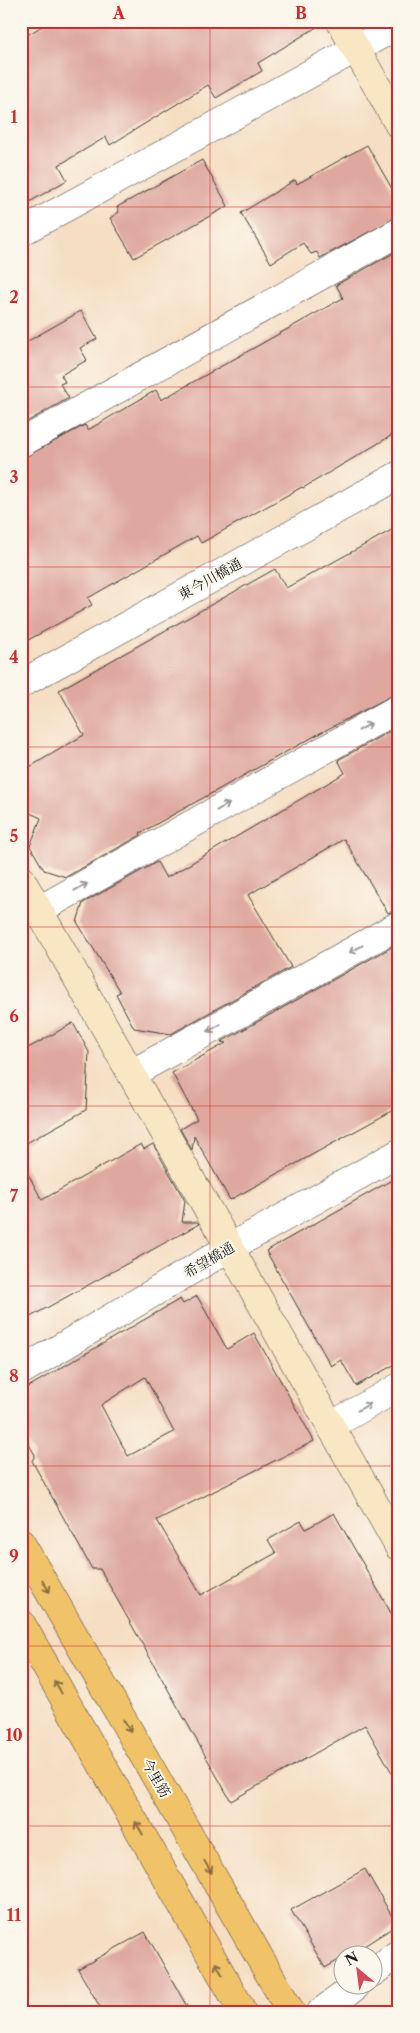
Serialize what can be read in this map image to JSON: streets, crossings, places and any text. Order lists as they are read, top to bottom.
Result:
{
  "streets": {
    "main road": ["今里筋"],
    "street": ["東今川橋通", "希望橋通"]
  },
  "north": "top left",
  "grid": {
    "columns": ["A", "B"],
    "rows": [
      "1",
      "2",
      "3",
      "4",
      "5",
      "6",
      "7",
      "8",
      "9",
      "10",
      "11"
    ]
  }
}
